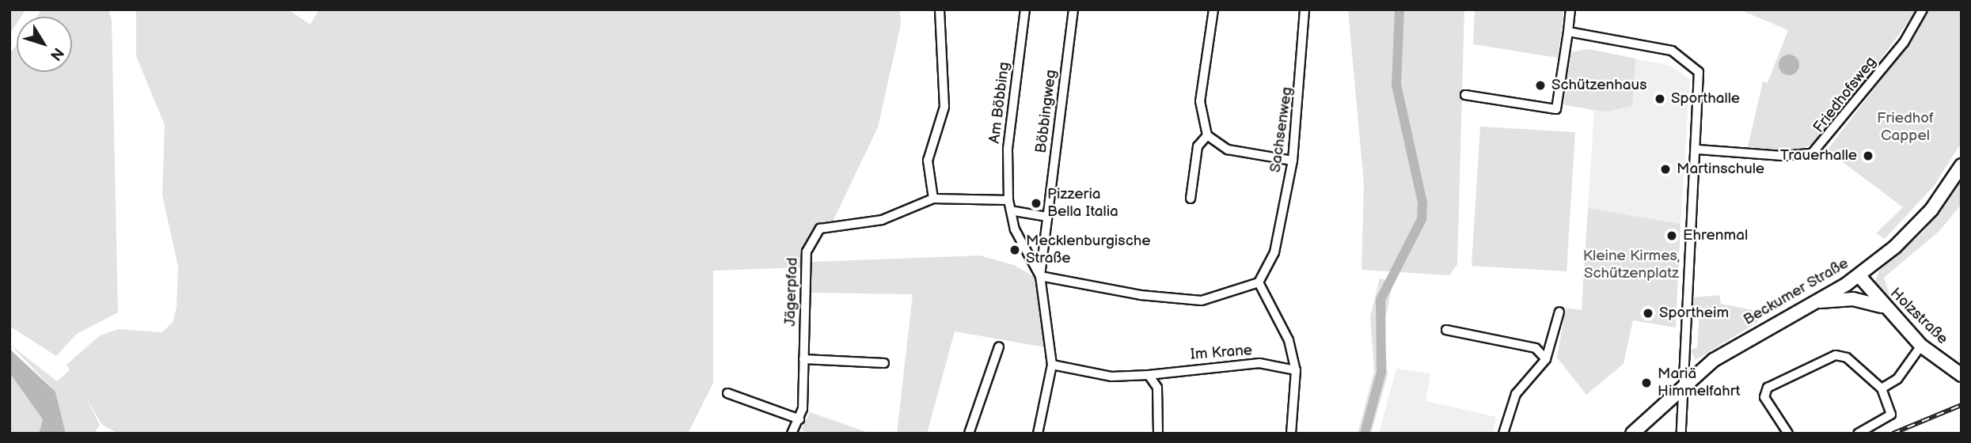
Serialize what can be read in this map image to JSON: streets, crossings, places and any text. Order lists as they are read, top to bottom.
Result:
{
  "streets": {
    "main road": ["Beckumer Straße", "Holzstraße"],
    "street": [
      "Friedhofsweg",
      "Am Böbbing",
      "Böbbingweg",
      "Sachsenweg",
      "Jägerpfad",
      "Im Krane"
    ]
  },
  "crossings": [
    ["Böbbingweg", "Im Krane"],
    ["Beckumer Straße", "Holzstraße"]
  ],
  "parks": ["Friedhof Cappel", "Kleine Kirmes, Schützenplatz"],
  "places": [
    "Schützenhaus",
    "Sporthalle",
    "Trauerhalle",
    "Martinschule",
    "Pizzeria Bella Italia",
    "Ehrenmal",
    "Mecklenburgische Straße",
    "Sportheim",
    "Mariä Himmelfahrt"
  ],
  "north": "bottom right"
}
